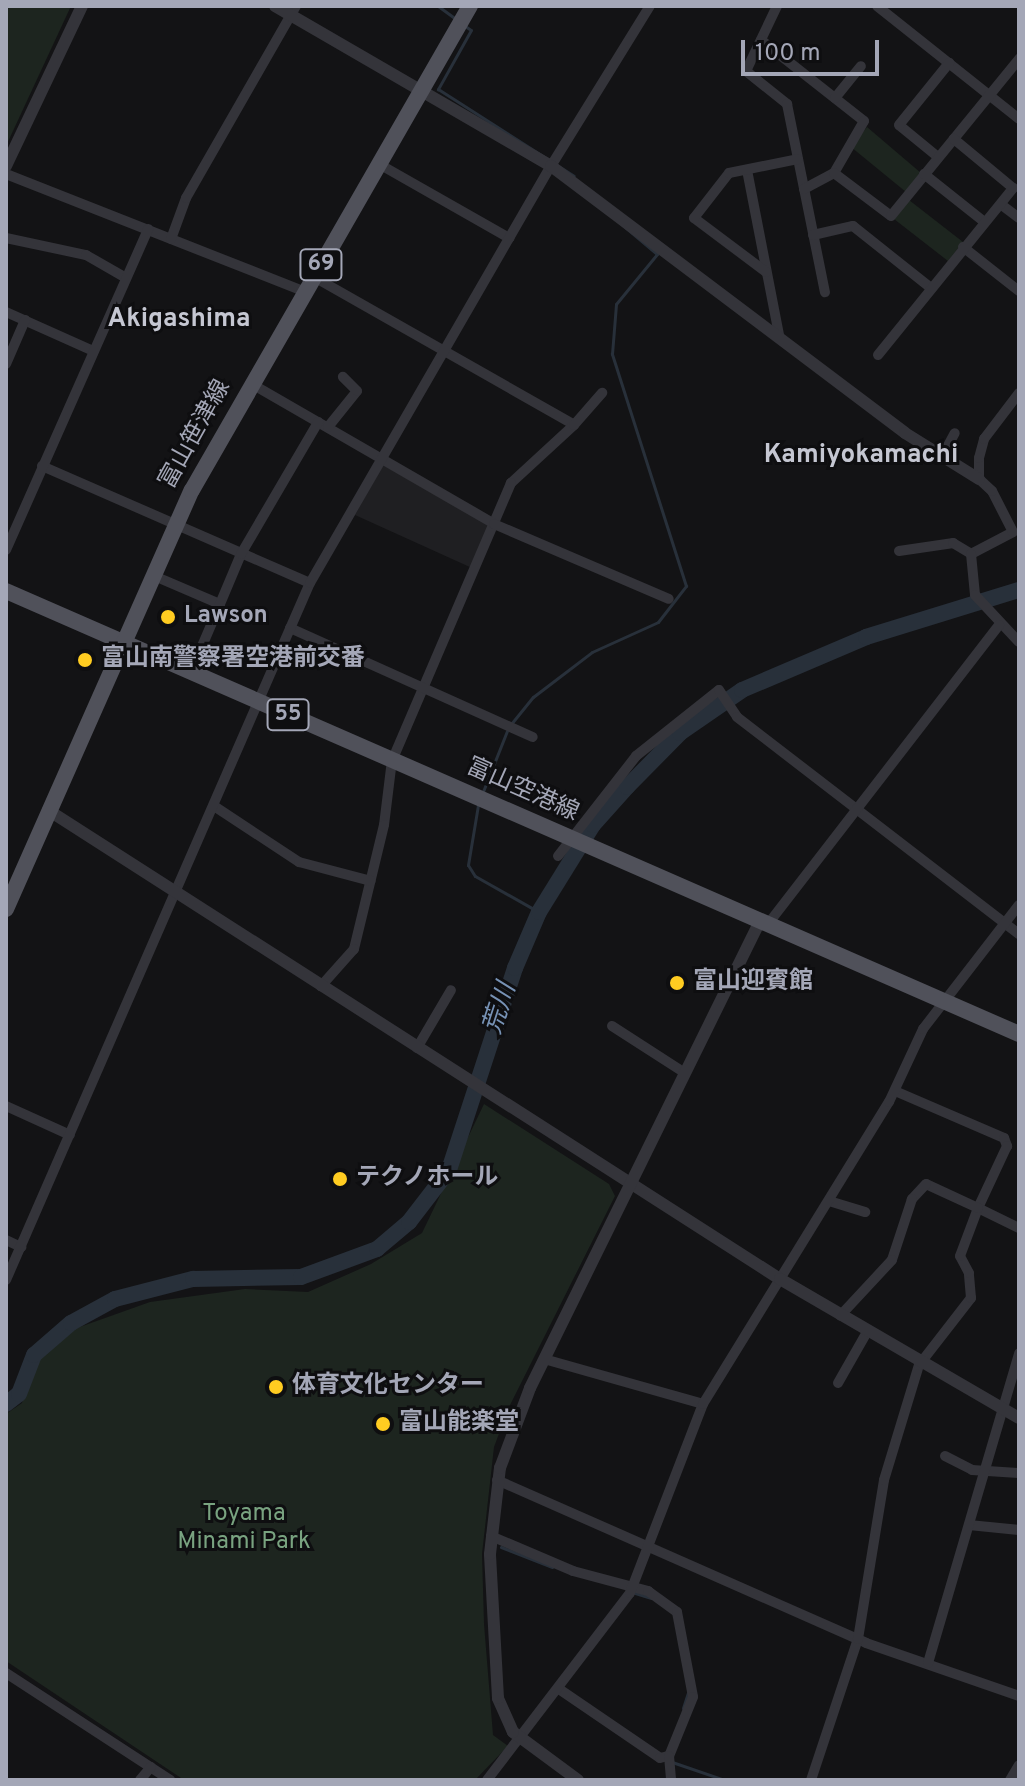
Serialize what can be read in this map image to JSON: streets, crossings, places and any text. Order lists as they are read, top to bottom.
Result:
{
  "streets": {
    "main road": [
      "69",
      "富山笹津線",
      "55",
      "富山空港線"
    ]
  },
  "crossings": [
    ["富山笹津線", "富山空港線"]
  ],
  "districts": ["Akigashima", "Kamiyokamachi"],
  "water": ["荒川"],
  "parks": ["Toyama Minami Park"],
  "places": [
    "Lawson",
    "富山南警察署空港前交番",
    "富山迎賓館",
    "テクノホール",
    "体育文化センター",
    "富山能楽堂"
  ],
  "scale_bar": "100 m"
}
